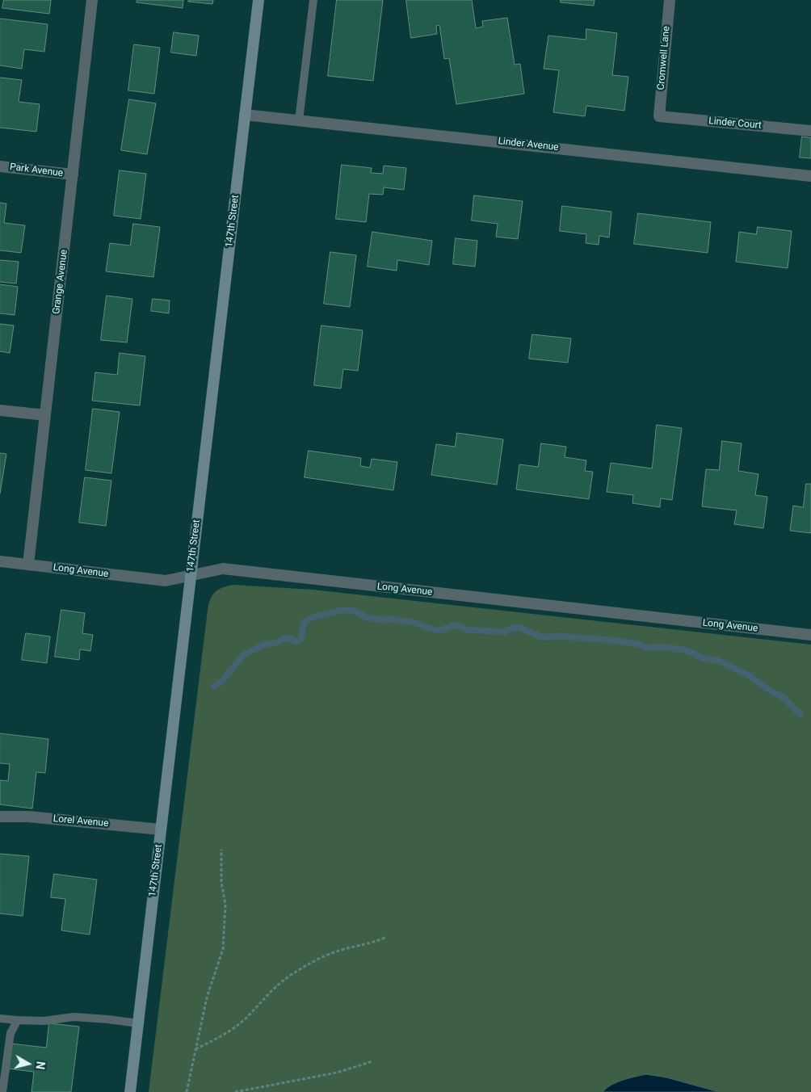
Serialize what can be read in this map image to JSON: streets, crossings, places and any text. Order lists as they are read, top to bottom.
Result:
{
  "streets": {
    "main road": ["147th Street"],
    "street": [
      "Cromwell Lane",
      "Linder Court",
      "Linder Avenue",
      "Park Avenue",
      "Grange Avenue",
      "Long Avenue",
      "Lorel Avenue"
    ]
  },
  "crossings": [
    ["Cromwell Lane", "Linder Court"],
    ["Linder Avenue", "147th Street"],
    ["Park Avenue", "Grange Avenue"],
    ["147th Street", "Long Avenue"],
    ["147th Street", "Lorel Avenue"],
    ["Grange Avenue", "Long Avenue"]
  ],
  "north": "right"
}
